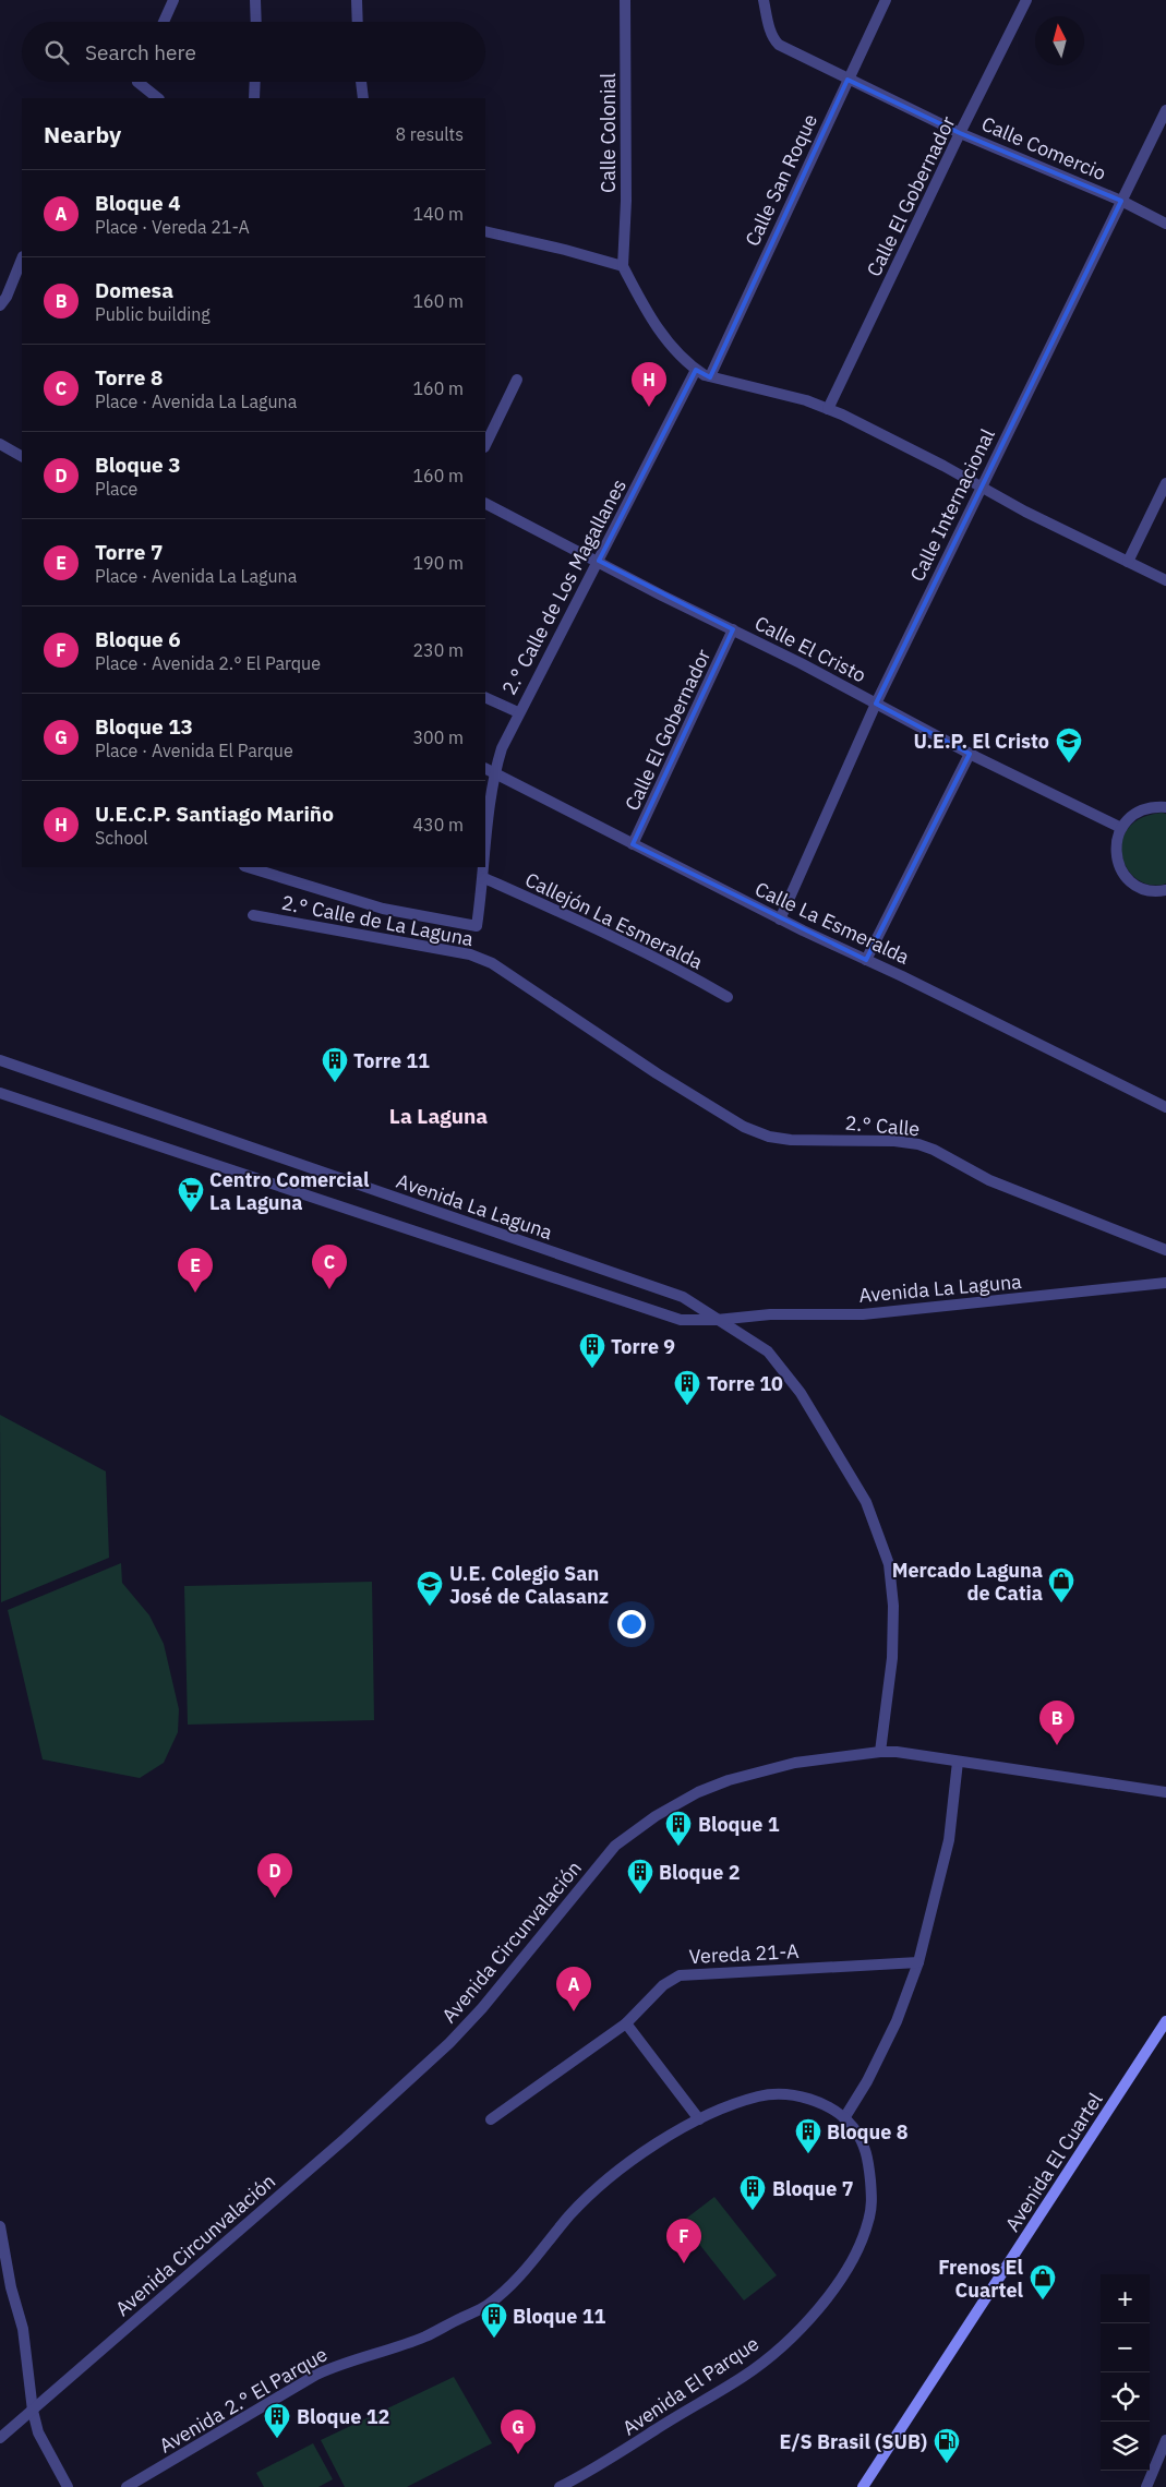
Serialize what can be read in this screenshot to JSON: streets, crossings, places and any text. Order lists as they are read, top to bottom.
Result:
{
  "streets": {
    "main road": ["Avenida El Cuartel"],
    "street": [
      "Calle Colonial",
      "Calle Comercio",
      "Calle San Roque",
      "Calle El Gobernador",
      "Calle Internacional",
      "2.° Calle de Los Magallanes",
      "Calle El Cristo",
      "2.° Calle de La Laguna",
      "Callejón La Esmeralda",
      "Calle La Esmeralda",
      "2.° Calle",
      "Avenida La Laguna",
      "Avenida Circunvalación",
      "Vereda 21-A",
      "Avenida El Parque",
      "Avenida 2.° El Parque"
    ]
  },
  "crossings": [
    ["Calle Comercio", "Calle San Roque"],
    ["Calle Comercio", "Calle El Gobernador"],
    ["Calle Comercio", "Calle Internacional"],
    ["Calle El Gobernador", "Calle El Cristo"],
    ["Calle El Gobernador", "Calle La Esmeralda"],
    ["Calle Internacional", "Calle El Cristo"],
    ["Calle Internacional", "Calle La Esmeralda"],
    ["2.° Calle de Los Magallanes", "Calle El Cristo"],
    ["2.° Calle de Los Magallanes", "2.° Calle de La Laguna"],
    ["2.° Calle de Los Magallanes", "Callejón La Esmeralda"],
    ["2.° Calle de Los Magallanes", "Calle La Esmeralda"],
    ["2.° Calle de La Laguna", "2.° Calle"],
    ["Avenida La Laguna", "Avenida Circunvalación"],
    ["Avenida El Parque", "Avenida 2.° El Parque"]
  ],
  "districts": ["La Laguna"],
  "places": {
    "school or university": ["U.E.P. El Cristo", "U.E. Colegio San José de Calasanz"],
    "building": [
      "Torre 11",
      "Torre 9",
      "Torre 10",
      "Bloque 1",
      "Bloque 2",
      "Bloque 8",
      "Bloque 7",
      "Bloque 11",
      "Bloque 12"
    ],
    "supermarket": ["Centro Comercial La Laguna"],
    "shop": ["Mercado Laguna de Catia", "Frenos El Cuartel"],
    "fuel station": ["E/S Brasil (SUB)"]
  },
  "north": "top",
  "page": {
    "search": "Search here",
    "heading": ["Nearby", "8 results"],
    "list": [
      {
        "mark": "A",
        "name": "Bloque 4",
        "note": "Place · Vereda 21-A",
        "value": "140 m"
      },
      {
        "mark": "B",
        "name": "Domesa",
        "note": "Public building",
        "value": "160 m"
      },
      {
        "mark": "C",
        "name": "Torre 8",
        "note": "Place · Avenida La Laguna",
        "value": "160 m"
      },
      {
        "mark": "D",
        "name": "Bloque 3",
        "note": "Place",
        "value": "160 m"
      },
      {
        "mark": "E",
        "name": "Torre 7",
        "note": "Place · Avenida La Laguna",
        "value": "190 m"
      },
      {
        "mark": "F",
        "name": "Bloque 6",
        "note": "Place · Avenida 2.° El Parque",
        "value": "230 m"
      },
      {
        "mark": "G",
        "name": "Bloque 13",
        "note": "Place · Avenida El Parque",
        "value": "300 m"
      },
      {
        "mark": "H",
        "name": "U.E.C.P. Santiago Mariño",
        "note": "School",
        "value": "430 m"
      }
    ],
    "pins": [
      "H",
      "C",
      "E",
      "B",
      "D",
      "A",
      "F",
      "G"
    ],
    "map_buttons": ["+", "−"]
  }
}
